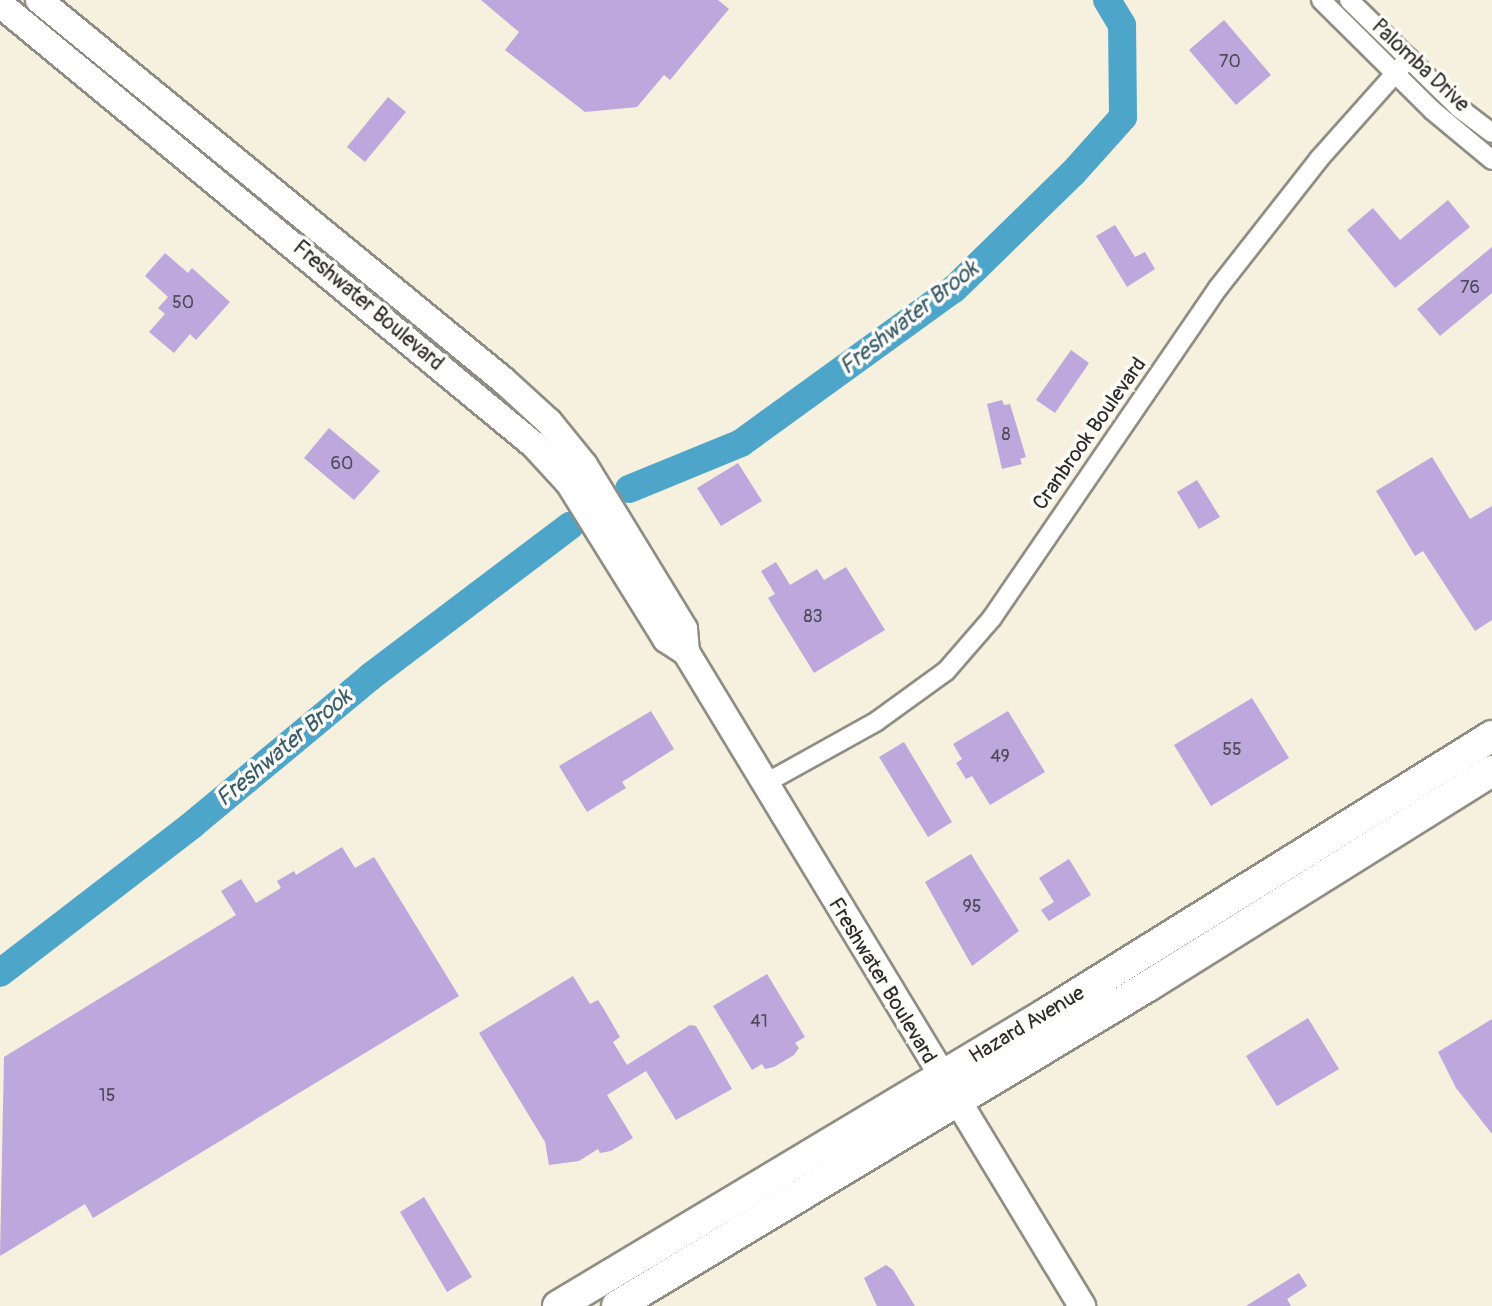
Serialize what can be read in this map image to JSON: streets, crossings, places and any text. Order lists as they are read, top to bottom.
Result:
{
  "streets": {
    "main road": ["Hazard Avenue"],
    "street": ["Palomba Drive", "Freshwater Boulevard", "Cranbrook Boulevard"]
  },
  "crossings": [
    ["Palomba Drive", "Cranbrook Boulevard"],
    ["Freshwater Boulevard", "Cranbrook Boulevard"],
    ["Freshwater Boulevard", "Hazard Avenue"]
  ],
  "water": ["Freshwater Brook"],
  "house_numbers": [
    "70",
    "76",
    "50",
    "8",
    "60",
    "83",
    "55",
    "49",
    "95",
    "41",
    "15"
  ]
}
